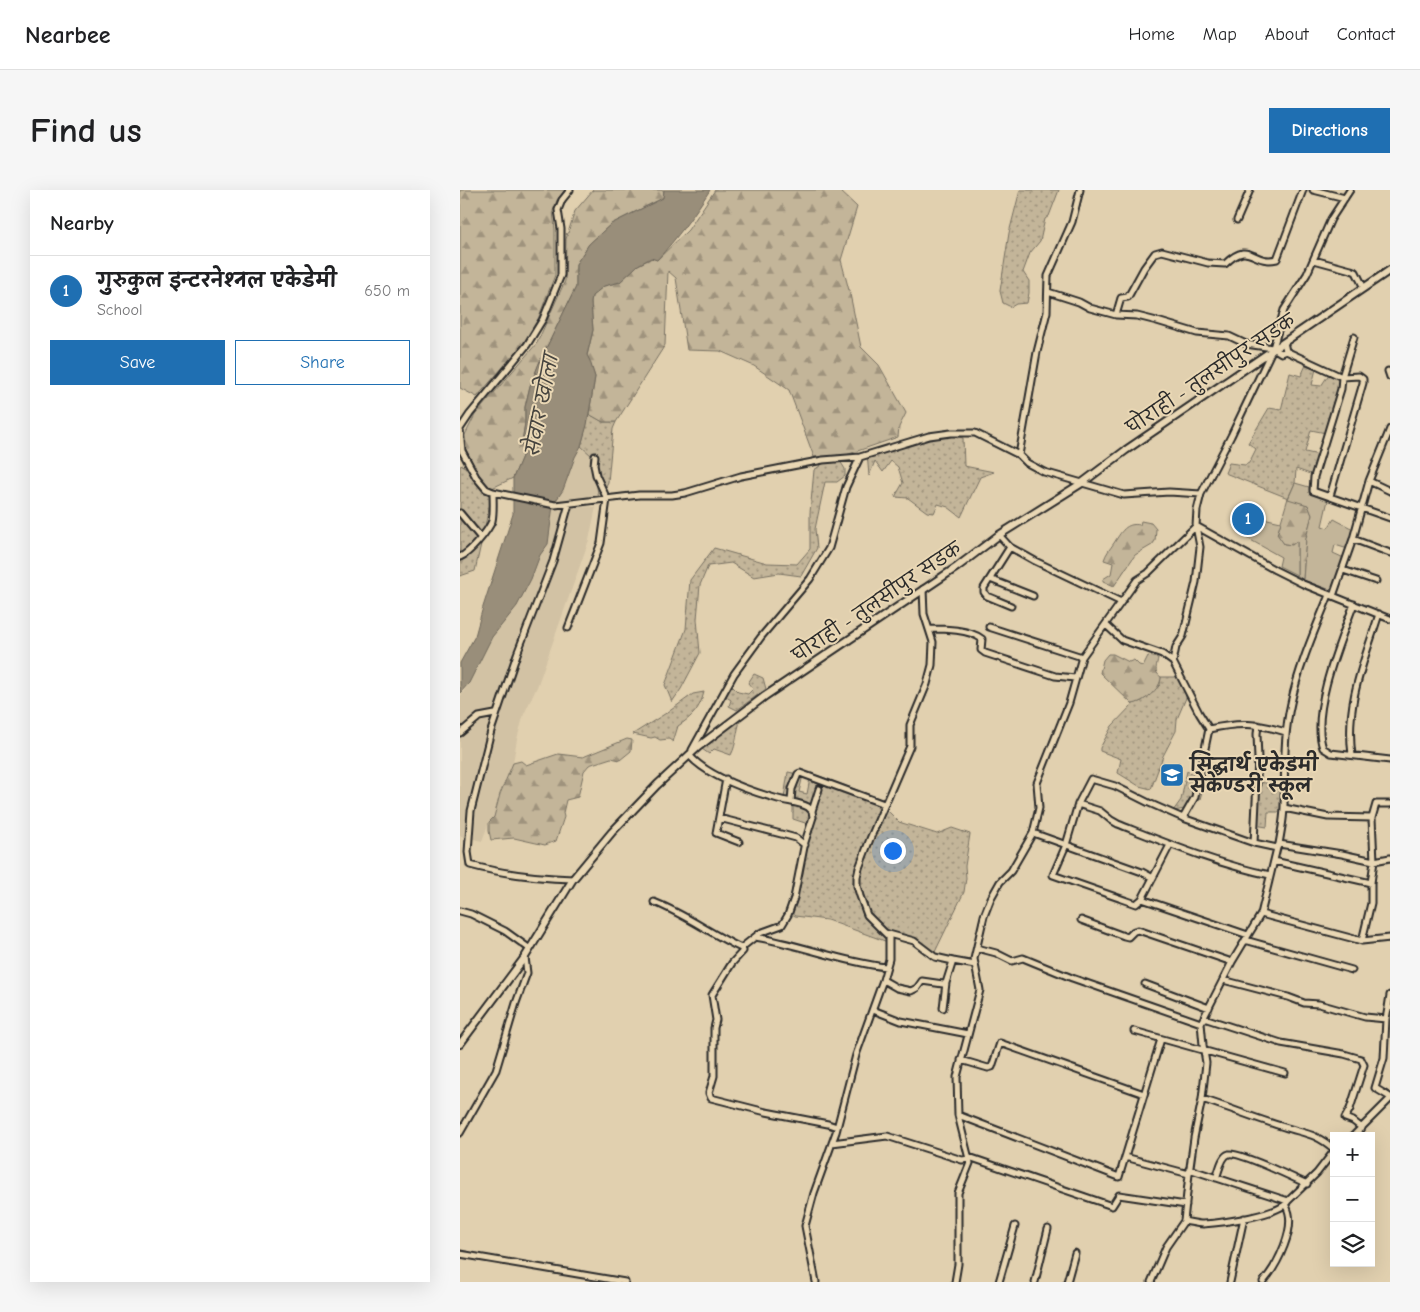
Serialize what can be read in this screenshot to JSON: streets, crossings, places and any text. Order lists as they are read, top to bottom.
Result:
{
  "streets": {
    "main road": ["घोराही - तुलसीपुर सडक"]
  },
  "water": ["सेवार खोला"],
  "places": {
    "school or university": ["सिद्धार्थ एकेडमी सेकेण्डरी स्कूल"]
  },
  "page": {
    "header": "Nearbee",
    "nav": [
      "Home",
      "Map",
      "About",
      "Contact"
    ],
    "buttons": [
      "Directions",
      ["Save", "Share"]
    ],
    "title": "Find us",
    "heading": "Nearby",
    "list": [
      {
        "mark": "1",
        "name": "गुरुकुल इन्टरनेश्नल एकेडेमी",
        "note": "School",
        "value": "650 m"
      }
    ],
    "pins": "1",
    "map_buttons": ["+", "−"]
  }
}
